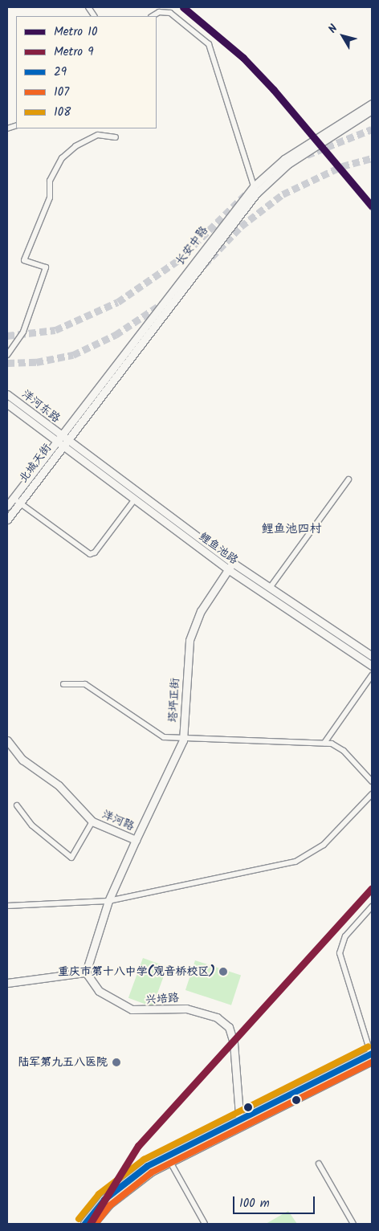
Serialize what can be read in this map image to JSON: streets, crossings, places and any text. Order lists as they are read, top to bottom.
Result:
{
  "streets": {
    "main road": [
      "长安中路",
      "洋河东路",
      "北城天街",
      "鲤鱼池路",
      "塔坪正街",
      "洋河路",
      "兴培路"
    ]
  },
  "crossings": [
    ["长安中路", "洋河东路"],
    ["长安中路", "北城天街"],
    ["长安中路", "鲤鱼池路"],
    ["洋河东路", "北城天街"],
    ["洋河东路", "鲤鱼池路"],
    ["北城天街", "鲤鱼池路"],
    ["鲤鱼池路", "塔坪正街"],
    ["塔坪正街", "洋河路"],
    ["洋河路", "兴培路"]
  ],
  "districts": ["鲤鱼池四村"],
  "places": ["重庆市第十八中学(观音桥校区)", "陆军第九五八医院"],
  "lines": [
    "metro line 10",
    "metro line 9",
    "transit line 108",
    "transit line 29",
    "transit line 107"
  ],
  "legend": [
    "Metro 10",
    "Metro 9",
    "29",
    "107",
    "108"
  ],
  "scale_bar": "100 m",
  "north": "top left"
}
